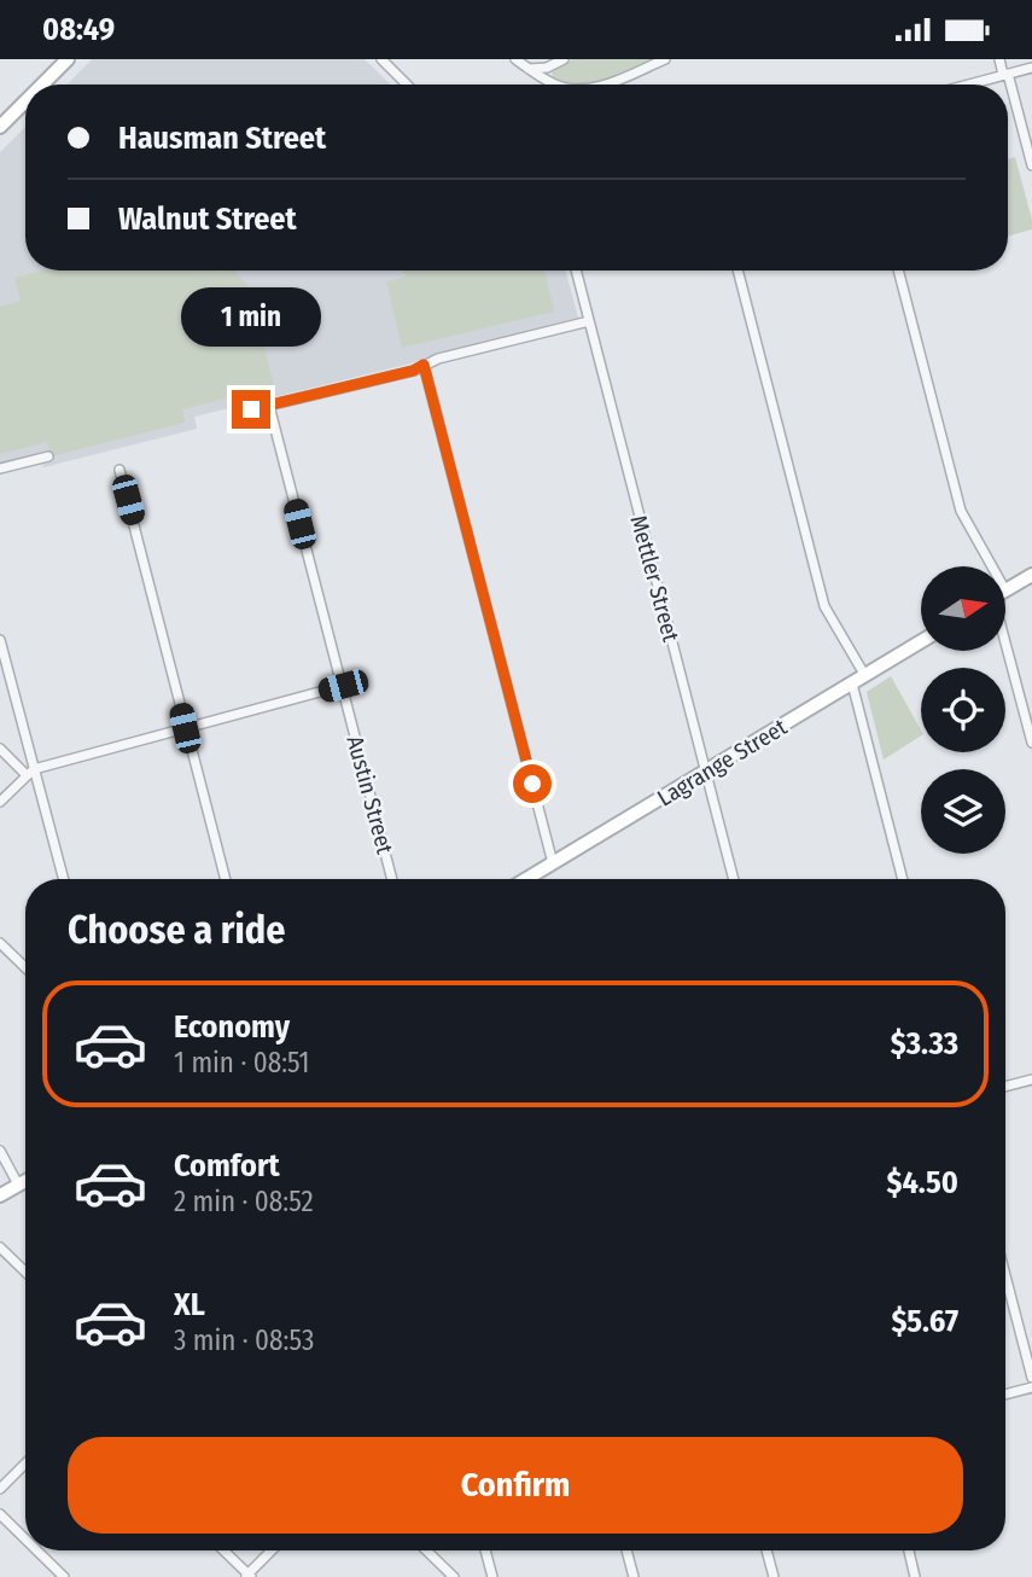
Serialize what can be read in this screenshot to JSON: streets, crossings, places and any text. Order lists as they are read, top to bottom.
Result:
{
  "streets": {
    "main road": ["Lagrange Street"],
    "street": ["Mettler Street", "Austin Street"]
  },
  "crossings": [
    ["Mettler Street", "Lagrange Street"]
  ],
  "north": "right",
  "page": {
    "status": "08:49",
    "banner": ["Hausman Street", "Walnut Street"],
    "bubble": "1 min",
    "heading": "Choose a ride",
    "list": [
      {
        "name": "Economy",
        "note": "1 min · 08:51",
        "value": "$3.33"
      },
      {
        "name": "Comfort",
        "note": "2 min · 08:52",
        "value": "$4.50"
      },
      {
        "name": "XL",
        "note": "3 min · 08:53",
        "value": "$5.67"
      }
    ],
    "buttons": "Confirm"
  }
}
